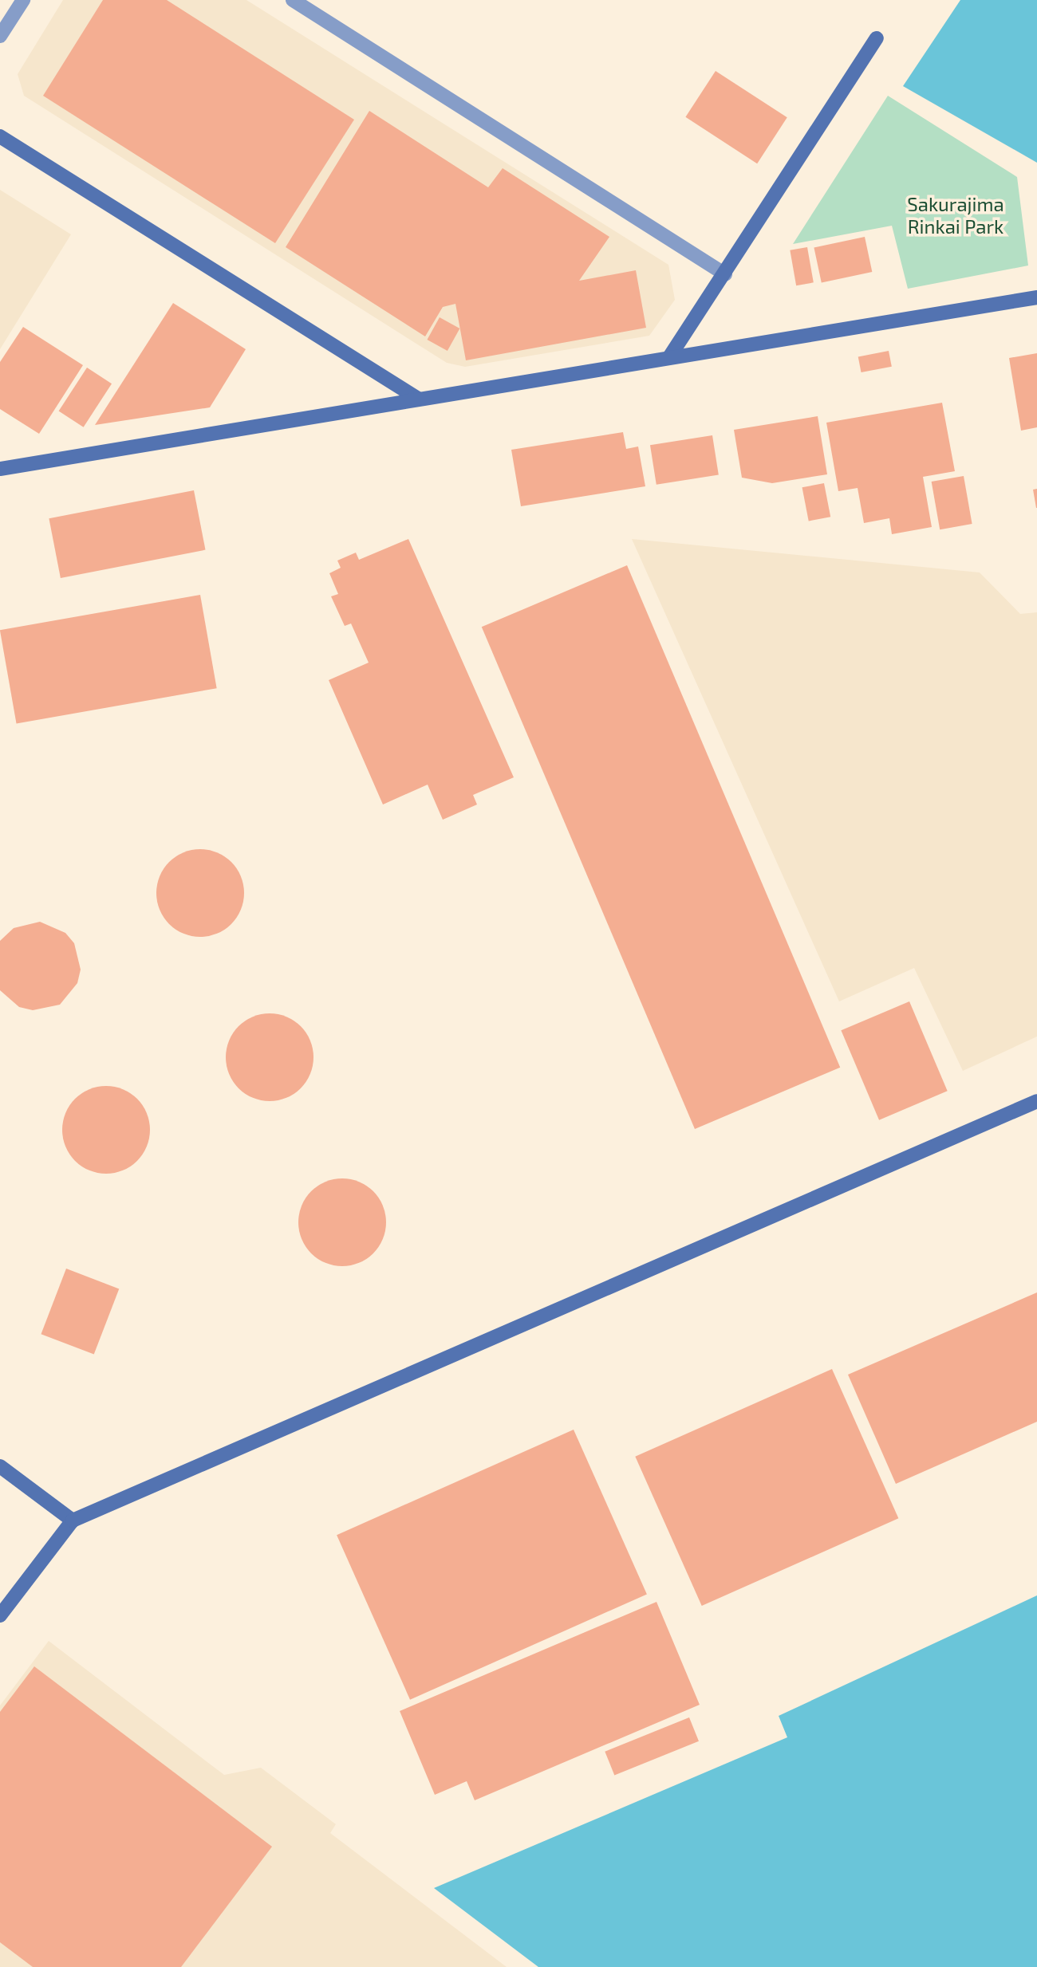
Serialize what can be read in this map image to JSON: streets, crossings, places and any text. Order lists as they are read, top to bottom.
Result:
{
  "parks": ["Sakurajima Rinkai Park"]
}
